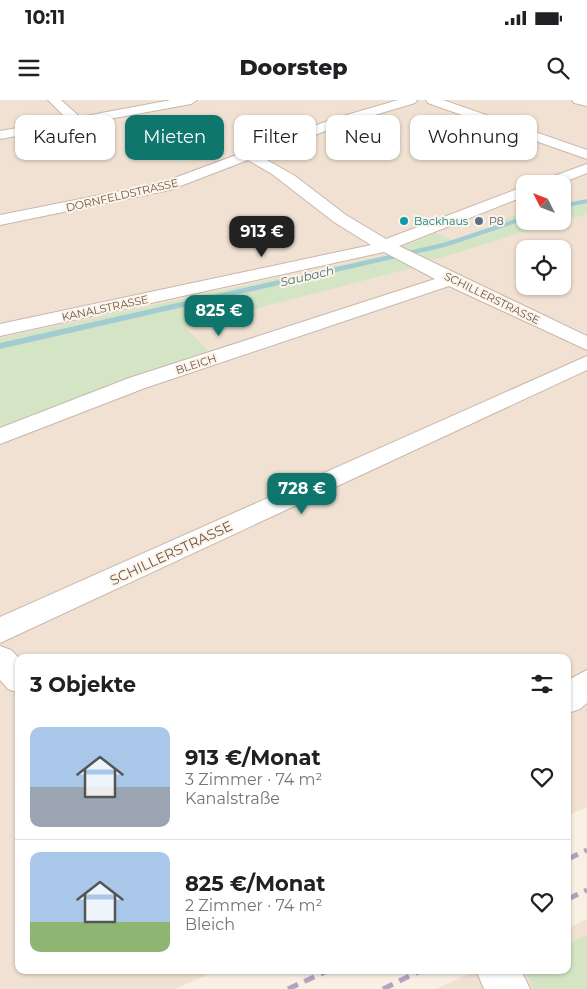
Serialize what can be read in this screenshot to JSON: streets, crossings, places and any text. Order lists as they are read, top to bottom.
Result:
{
  "streets": {
    "street": [
      "DORNFELDSTRASSE",
      "SCHILLERSTRASSE",
      "KANALSTRASSE",
      "BLEICH"
    ]
  },
  "crossings": [
    ["SCHILLERSTRASSE", "KANALSTRASSE"],
    ["SCHILLERSTRASSE", "BLEICH"]
  ],
  "water": ["Saubach"],
  "places": ["Backhaus", "P8"],
  "north": "top left",
  "page": {
    "status": "10:11",
    "header": "Doorstep",
    "chip": [
      "Kaufen",
      "Mieten",
      "Filter",
      "Neu",
      "Wohnung"
    ],
    "price": ["913 €", "825 €", "728 €"],
    "heading": "3 Objekte",
    "list": [
      {
        "name": "913 €/Monat",
        "note": "3 Zimmer · 74 m² · Kanalstraße"
      },
      {
        "name": "825 €/Monat",
        "note": "2 Zimmer · 74 m² · Bleich"
      }
    ]
  }
}
